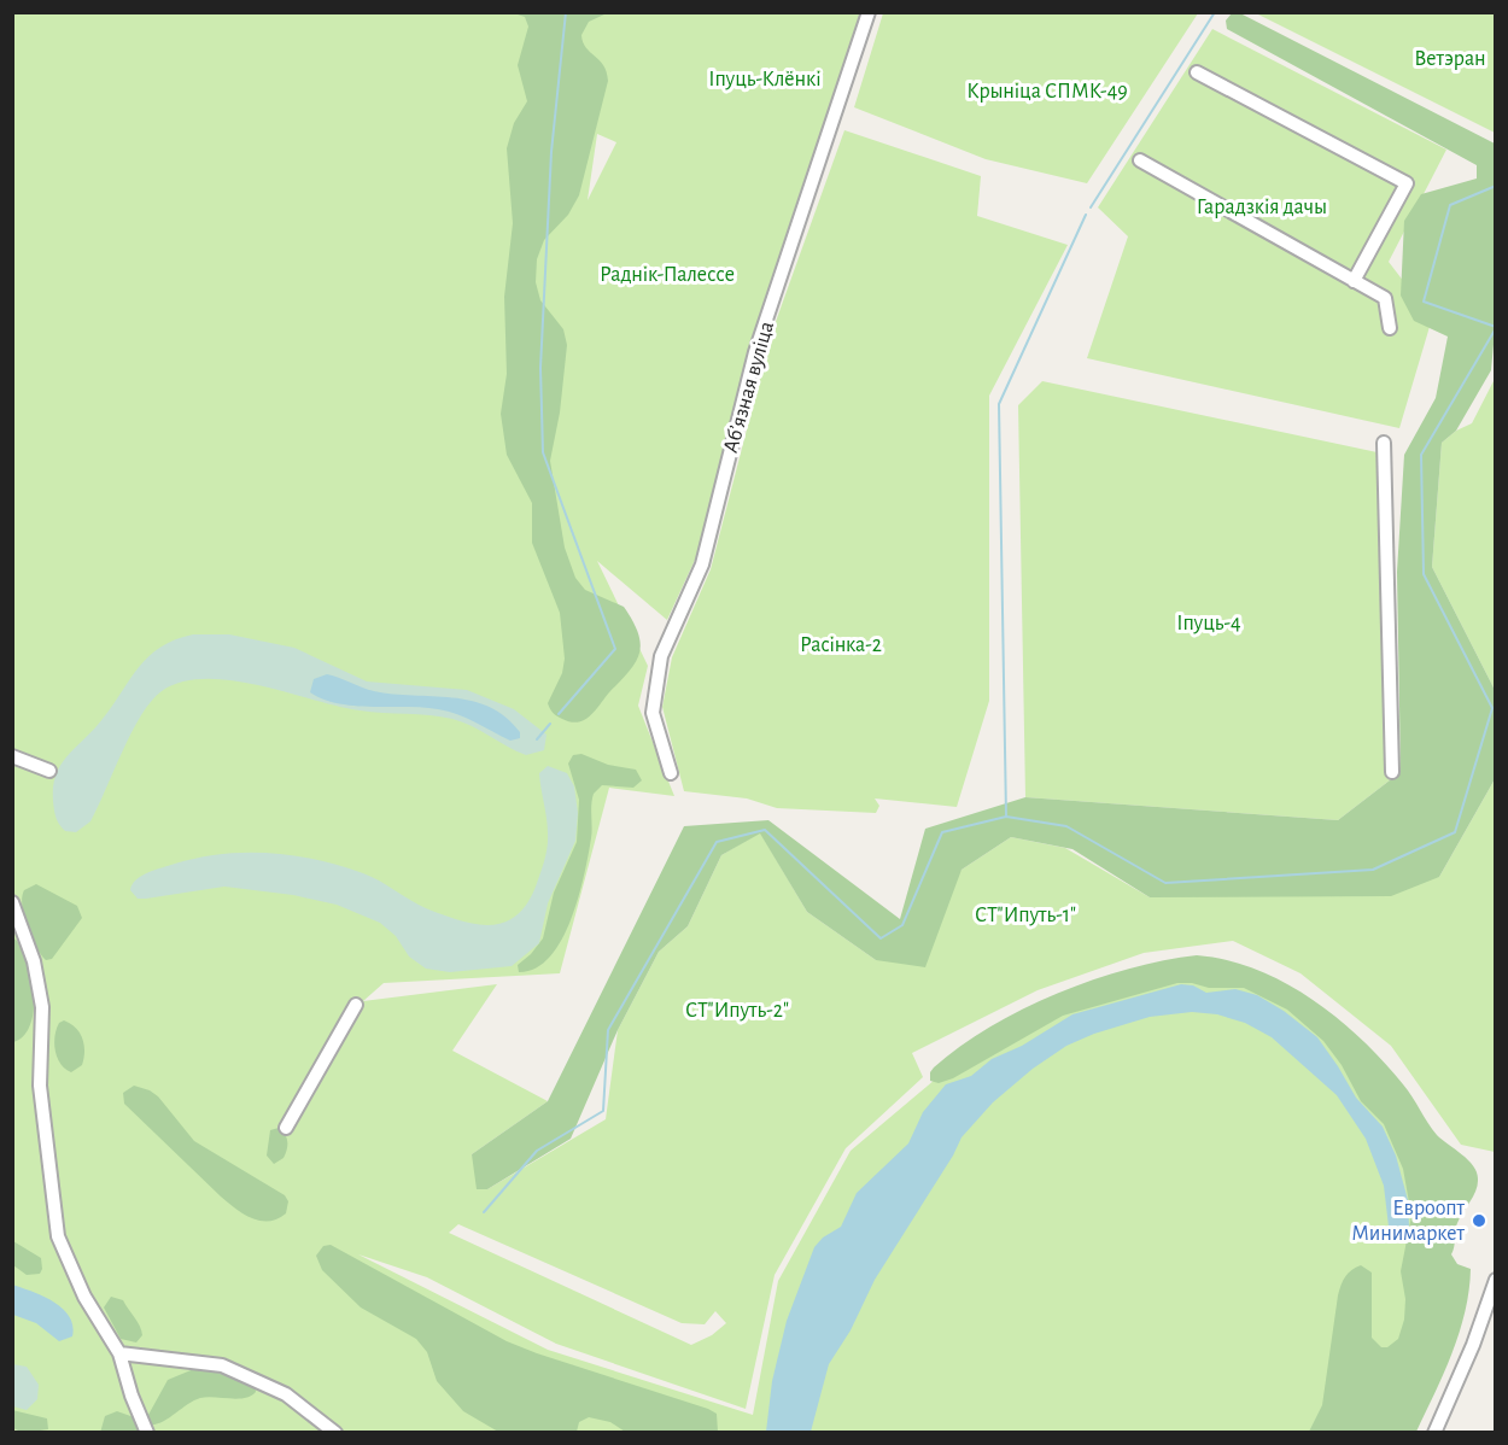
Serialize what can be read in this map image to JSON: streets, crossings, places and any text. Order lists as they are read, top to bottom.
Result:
{
  "streets": {
    "street": ["Абʼязная вуліца"]
  },
  "parks": [
    "Ветэран",
    "Іпуць-Клёнкі",
    "Крыніца СПМК-49",
    "Гарадзкія дачы",
    "Раднік-Палессе",
    "Іпуць-4",
    "Расінка-2",
    "СТ\"Ипуть-1\"",
    "СТ\"Ипуть-2\""
  ],
  "places": ["Евроопт Минимаркет"]
}
